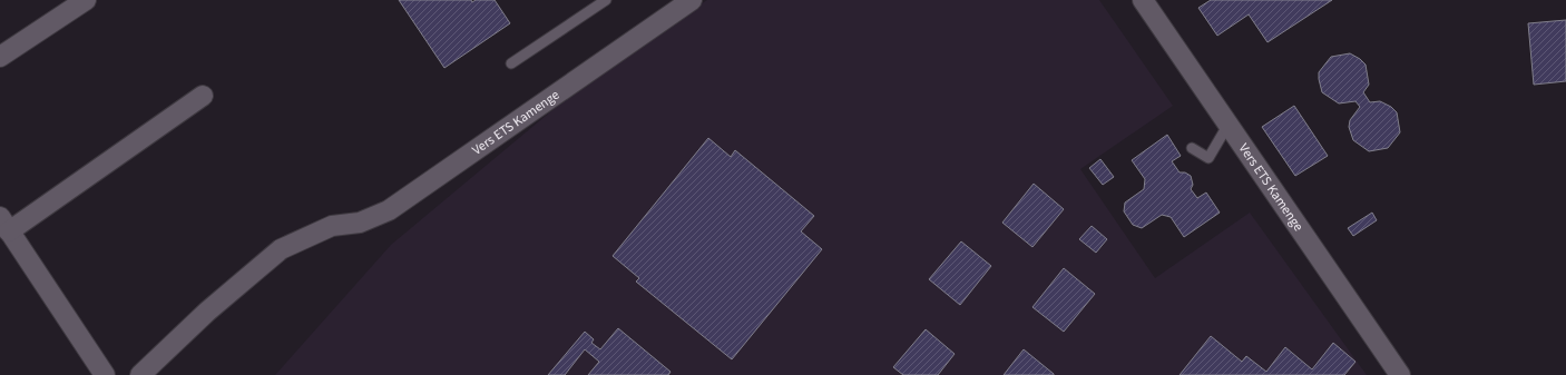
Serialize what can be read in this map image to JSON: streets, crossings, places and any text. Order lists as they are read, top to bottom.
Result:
{
  "streets": {
    "street": ["Vers ETS Kamenge"]
  }
}
